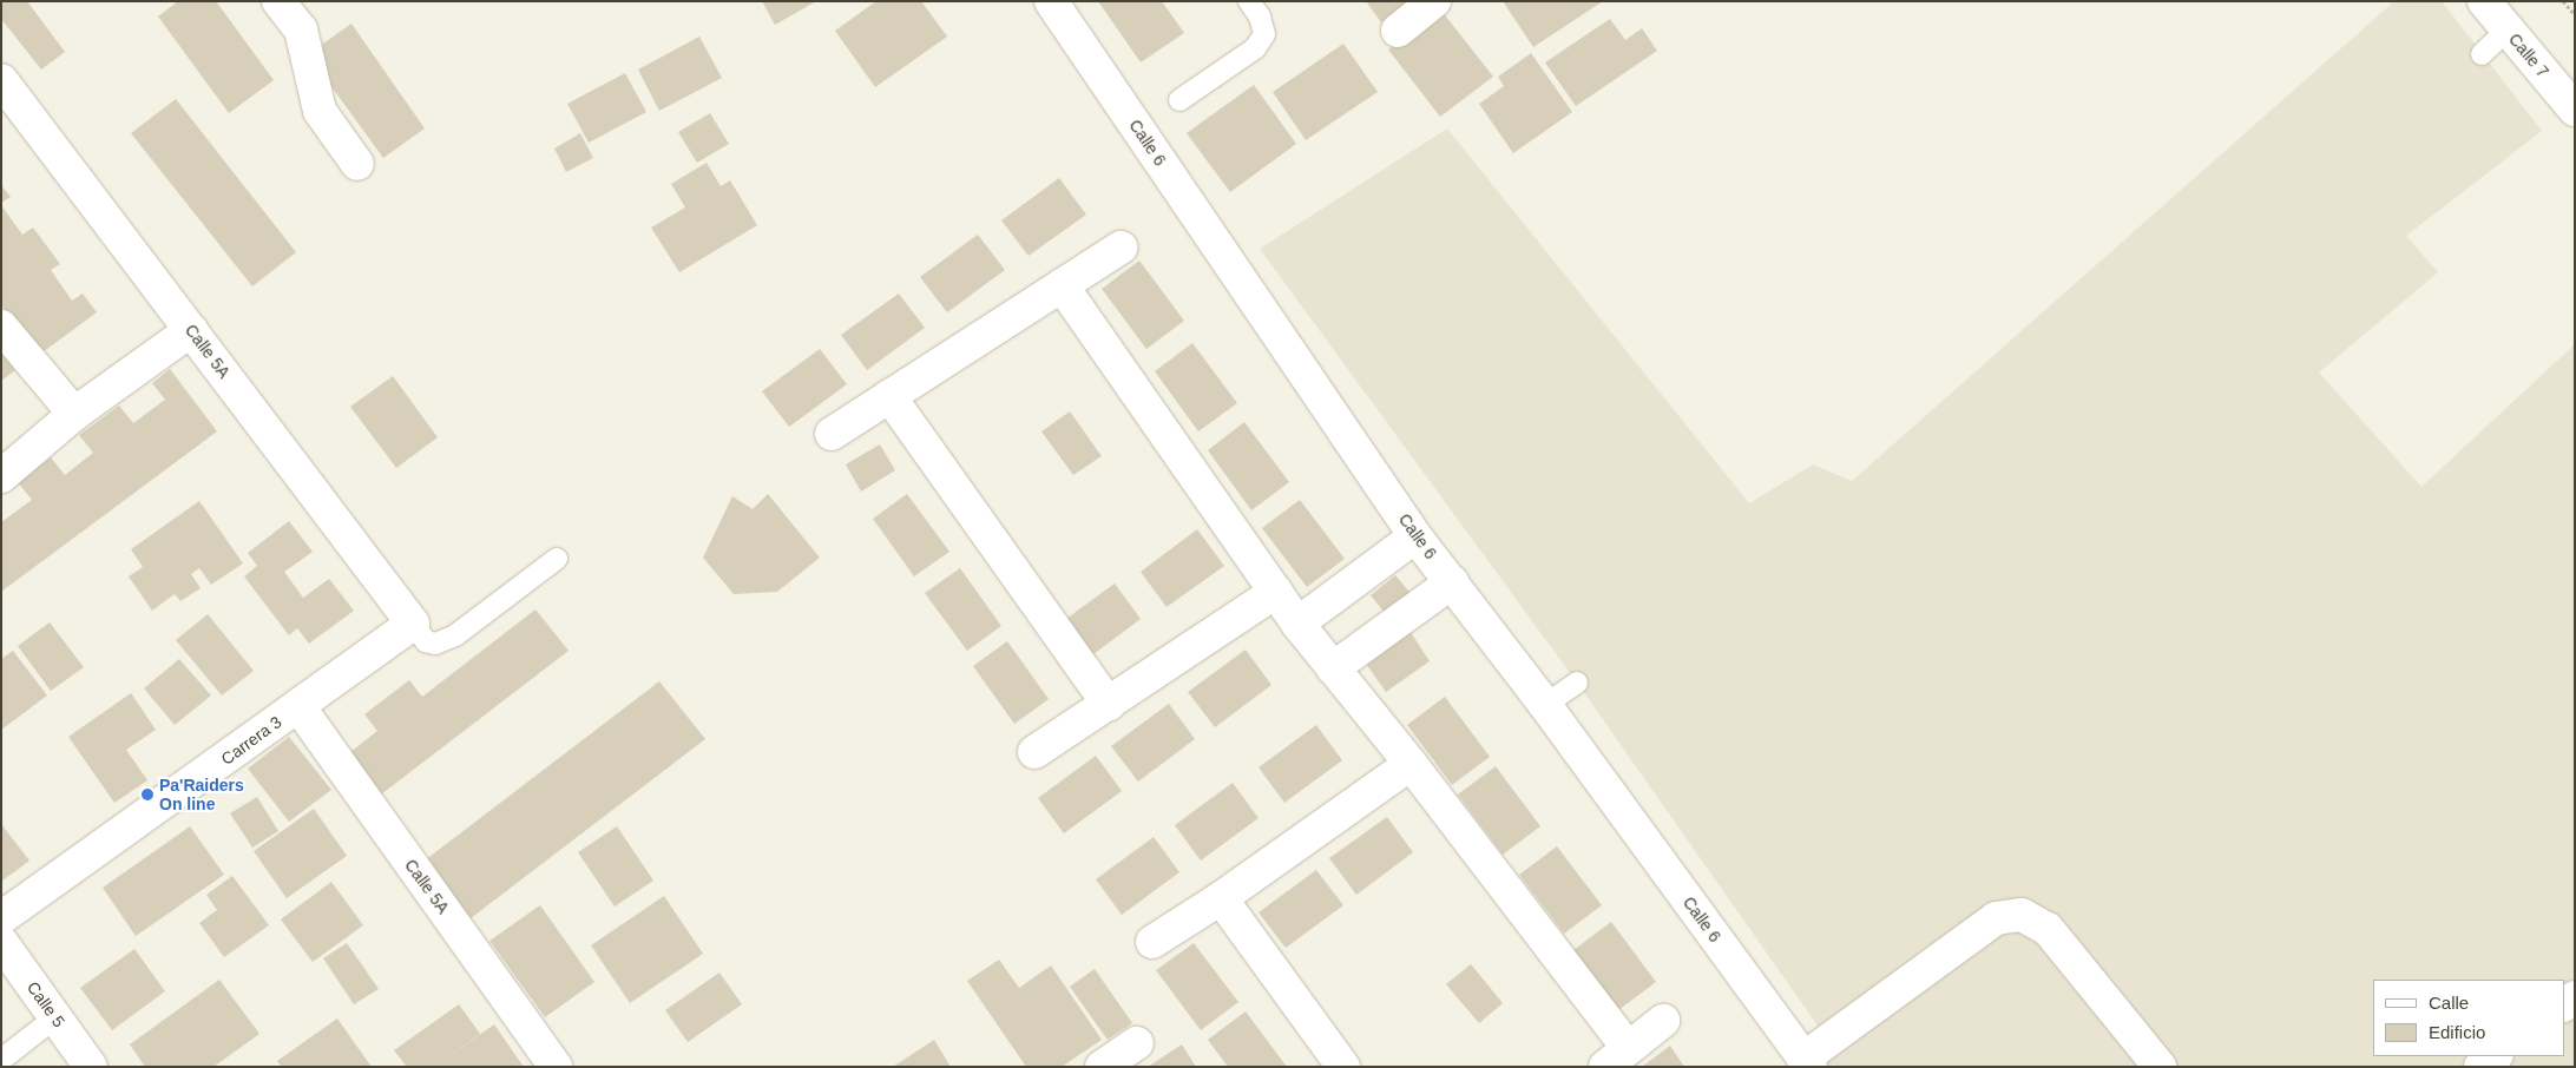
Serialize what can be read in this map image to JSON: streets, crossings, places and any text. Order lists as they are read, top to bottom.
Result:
{
  "streets": {
    "street": [
      "Calle 7",
      "Calle 6",
      "Calle 5A",
      "Carrera 3",
      "Calle 5"
    ]
  },
  "crossings": [
    ["Calle 5A", "Carrera 3"]
  ],
  "places": ["Pa'Raiders On line"],
  "legend": ["Calle", "Edificio"]
}
